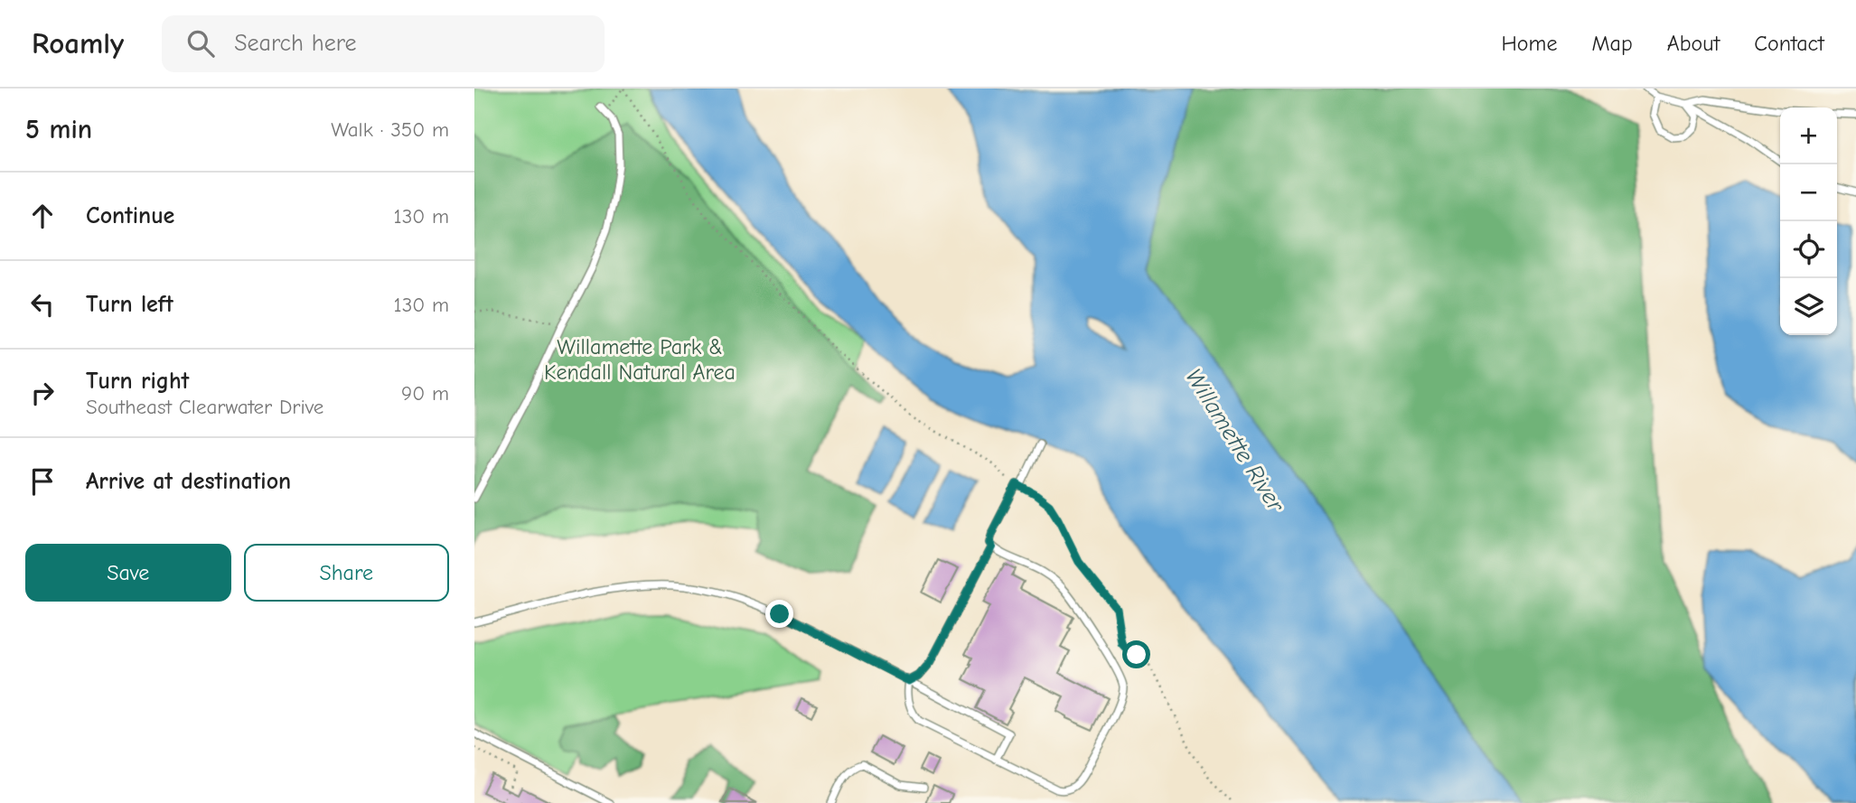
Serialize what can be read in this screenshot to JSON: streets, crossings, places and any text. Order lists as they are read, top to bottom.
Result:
{
  "water": ["Willamette River"],
  "parks": ["Willamette Park & Kendall Natural Area"],
  "page": {
    "header": "Roamly",
    "search": "Search here",
    "nav": [
      "Home",
      "Map",
      "About",
      "Contact"
    ],
    "heading": ["5 min", "Walk · 350 m"],
    "map_buttons": ["+", "−"],
    "list": [
      ["Continue", "130 m"],
      ["Turn left", "130 m"],
      ["Turn right", "Southeast Clearwater Drive", "90 m"],
      "Arrive at destination"
    ],
    "buttons": ["Save", "Share"]
  }
}
